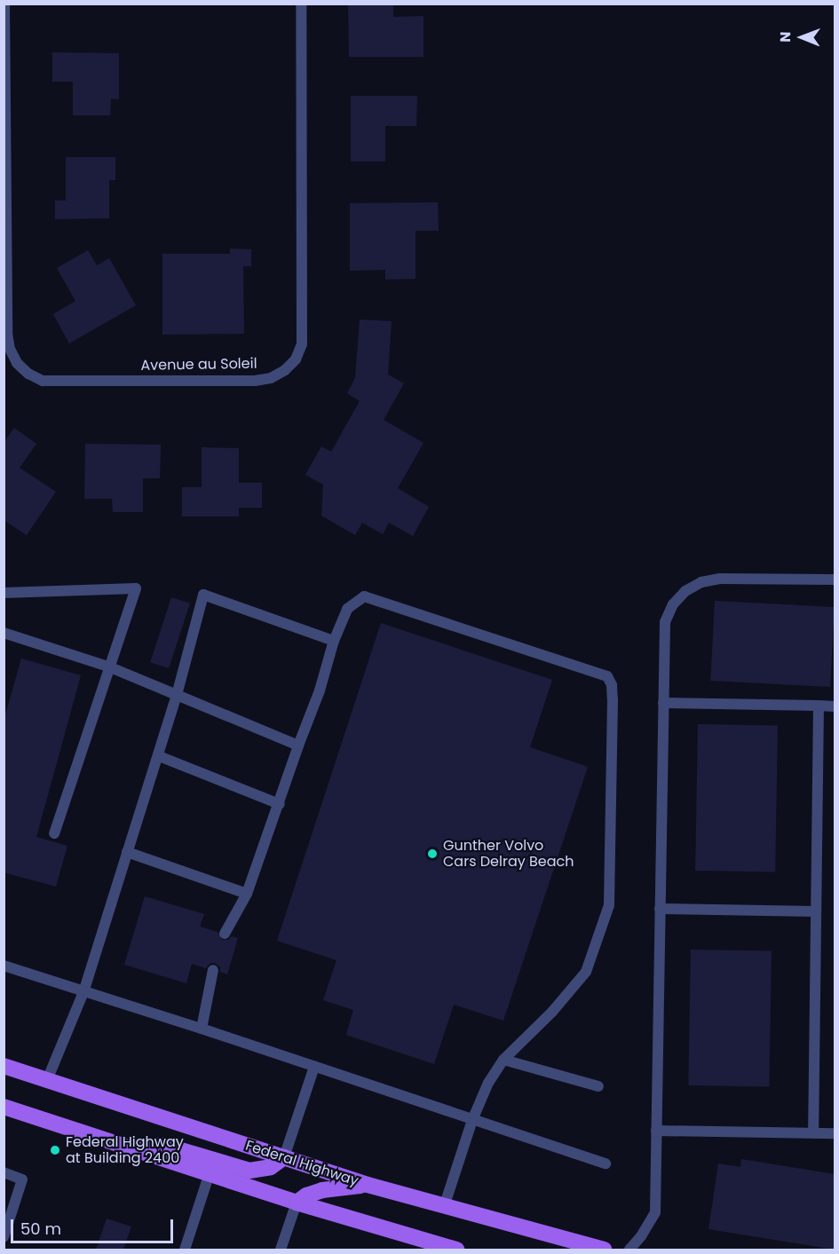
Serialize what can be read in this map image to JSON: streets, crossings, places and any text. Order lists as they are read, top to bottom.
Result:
{
  "streets": {
    "main road": ["Federal Highway"],
    "street": ["Avenue au Soleil"]
  },
  "places": ["Gunther Volvo Cars Delray Beach", "Federal Highway at Building 2400"],
  "scale_bar": "50 m",
  "north": "left"
}
